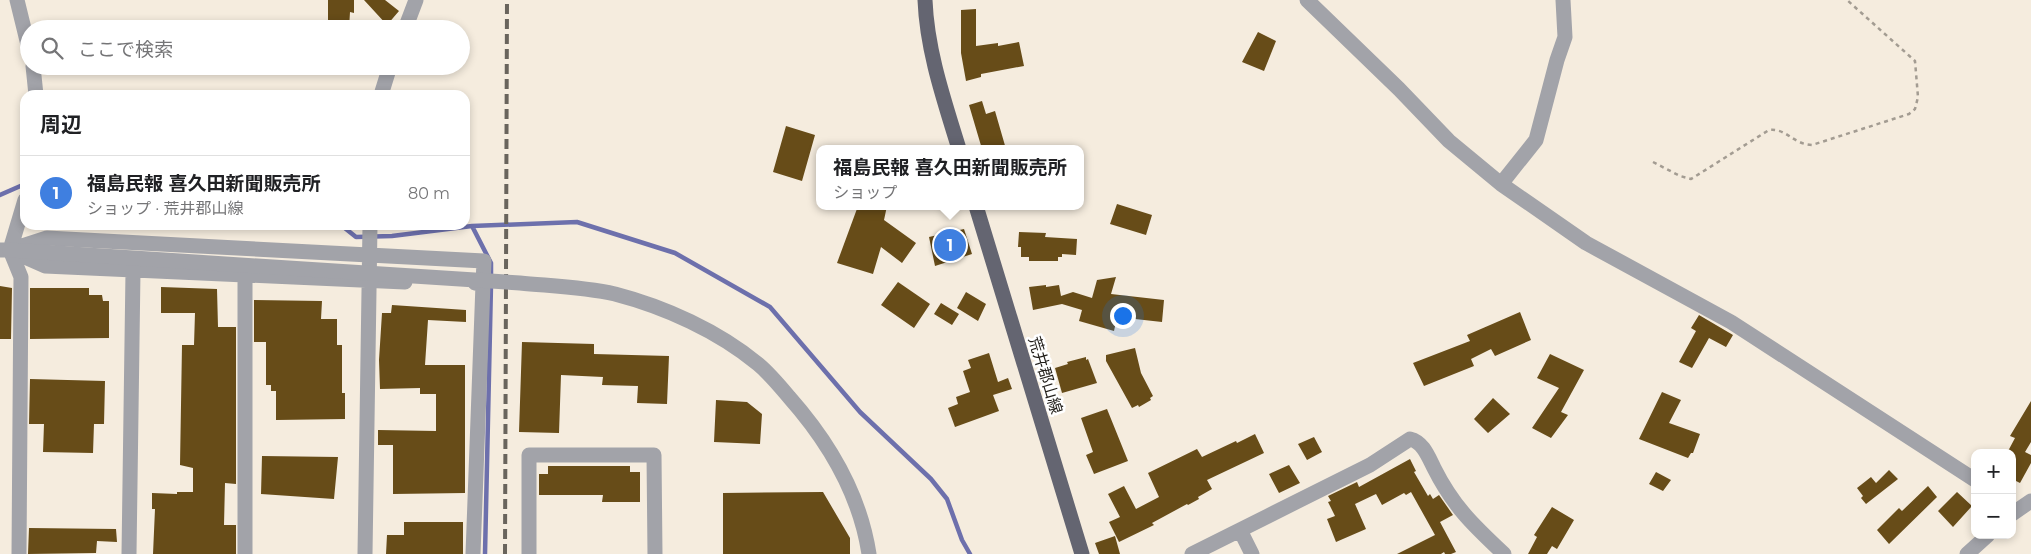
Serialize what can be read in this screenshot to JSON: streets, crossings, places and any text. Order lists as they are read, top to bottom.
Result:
{
  "streets": {
    "main road": ["荒井郡山線"]
  },
  "page": {
    "search": "ここで検索",
    "heading": "周辺",
    "popup": ["福島民報 喜久田新聞販売所", "ショップ"],
    "list": [
      {
        "mark": "1",
        "name": "福島民報 喜久田新聞販売所",
        "note": "ショップ · 荒井郡山線",
        "value": "80 m"
      }
    ],
    "pins": "1",
    "map_buttons": ["+", "−"]
  }
}
